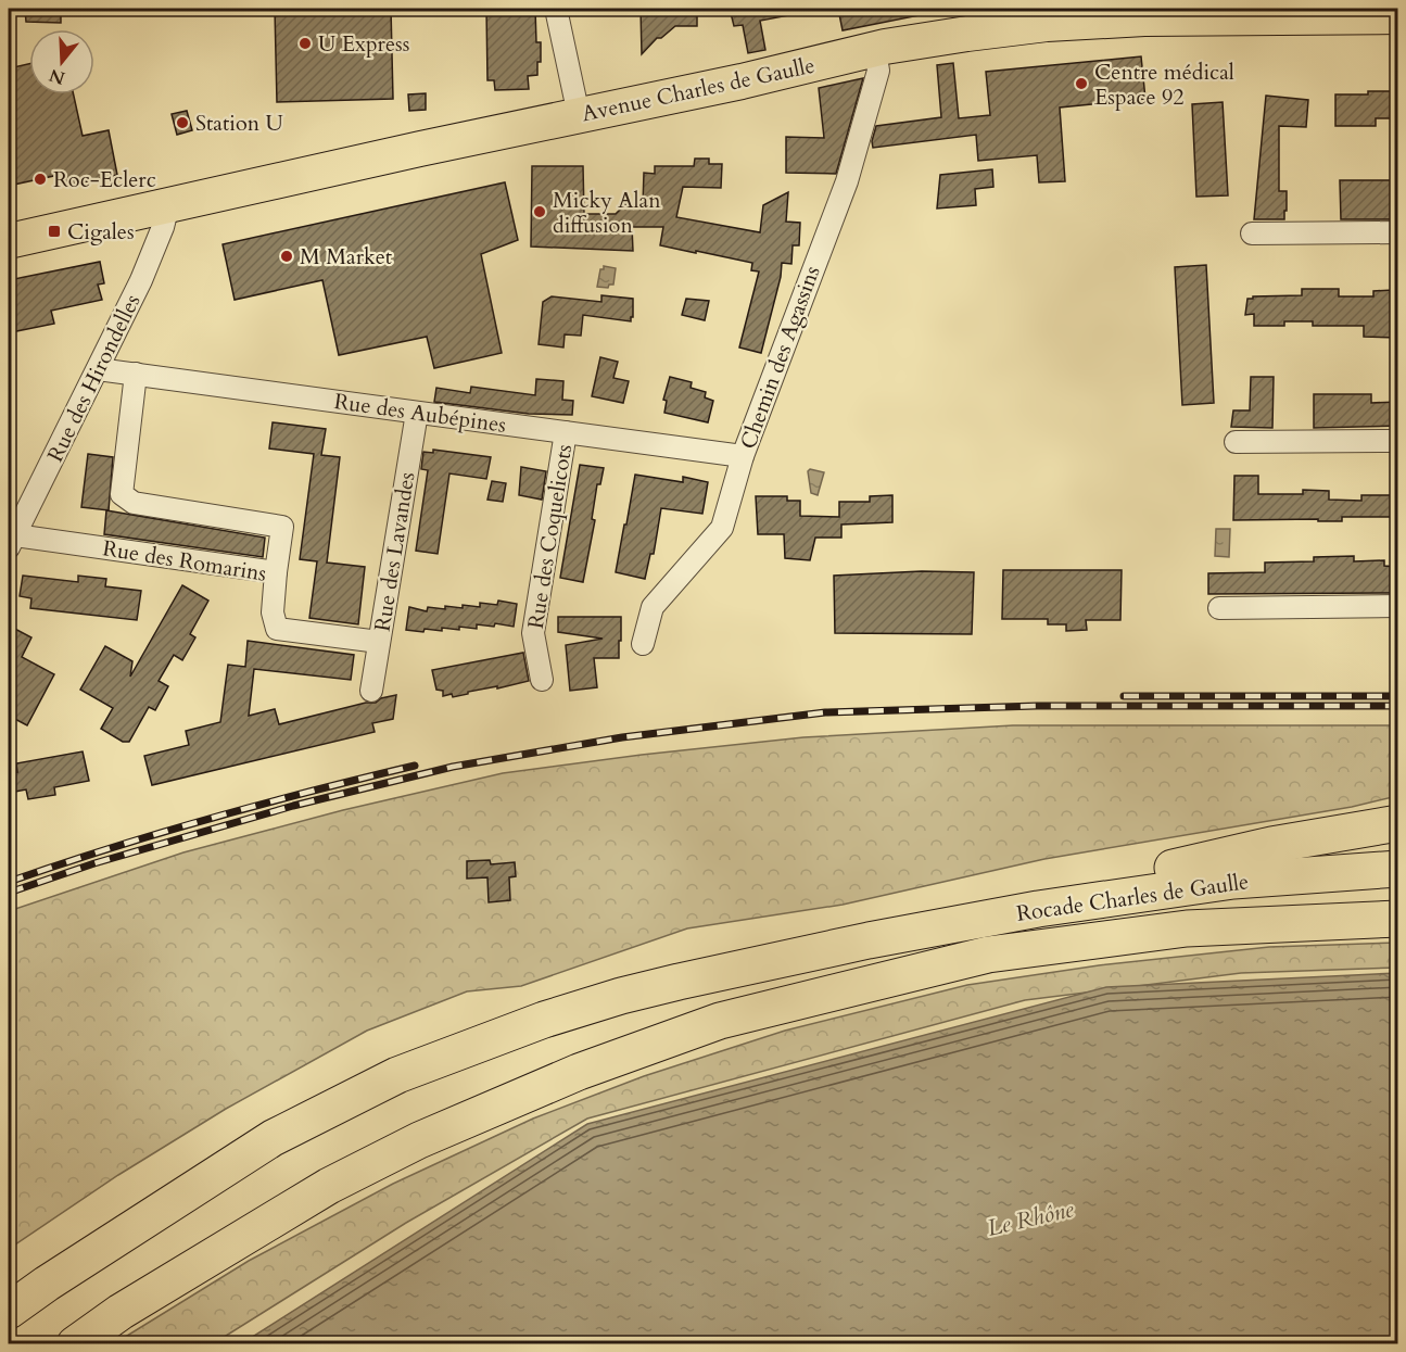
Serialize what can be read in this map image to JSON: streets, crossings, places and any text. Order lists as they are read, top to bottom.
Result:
{
  "streets": {
    "highway": ["Rocade Charles de Gaulle"],
    "main road": ["Avenue Charles de Gaulle"],
    "street": [
      "Chemin des Agassins",
      "Rue des Hirondelles",
      "Rue des Aubépines",
      "Rue des Coquelicots",
      "Rue des Lavandes",
      "Rue des Romarins"
    ]
  },
  "crossings": [
    ["Avenue Charles de Gaulle", "Chemin des Agassins"],
    ["Avenue Charles de Gaulle", "Rue des Hirondelles"],
    ["Chemin des Agassins", "Rue des Aubépines"],
    ["Rue des Hirondelles", "Rue des Aubépines"],
    ["Rue des Hirondelles", "Rue des Romarins"],
    ["Rue des Aubépines", "Rue des Coquelicots"],
    ["Rue des Aubépines", "Rue des Lavandes"],
    ["Rue des Lavandes", "Rue des Romarins"]
  ],
  "water": ["Le Rhône"],
  "places": {
    "other": [
      "U Express",
      "Centre médical Espace 92",
      "Station U",
      "Roc-Eclerc",
      "Micky Alan diffusion",
      "M Market"
    ],
    "transit": ["Cigales"]
  },
  "north": "bottom"
}
